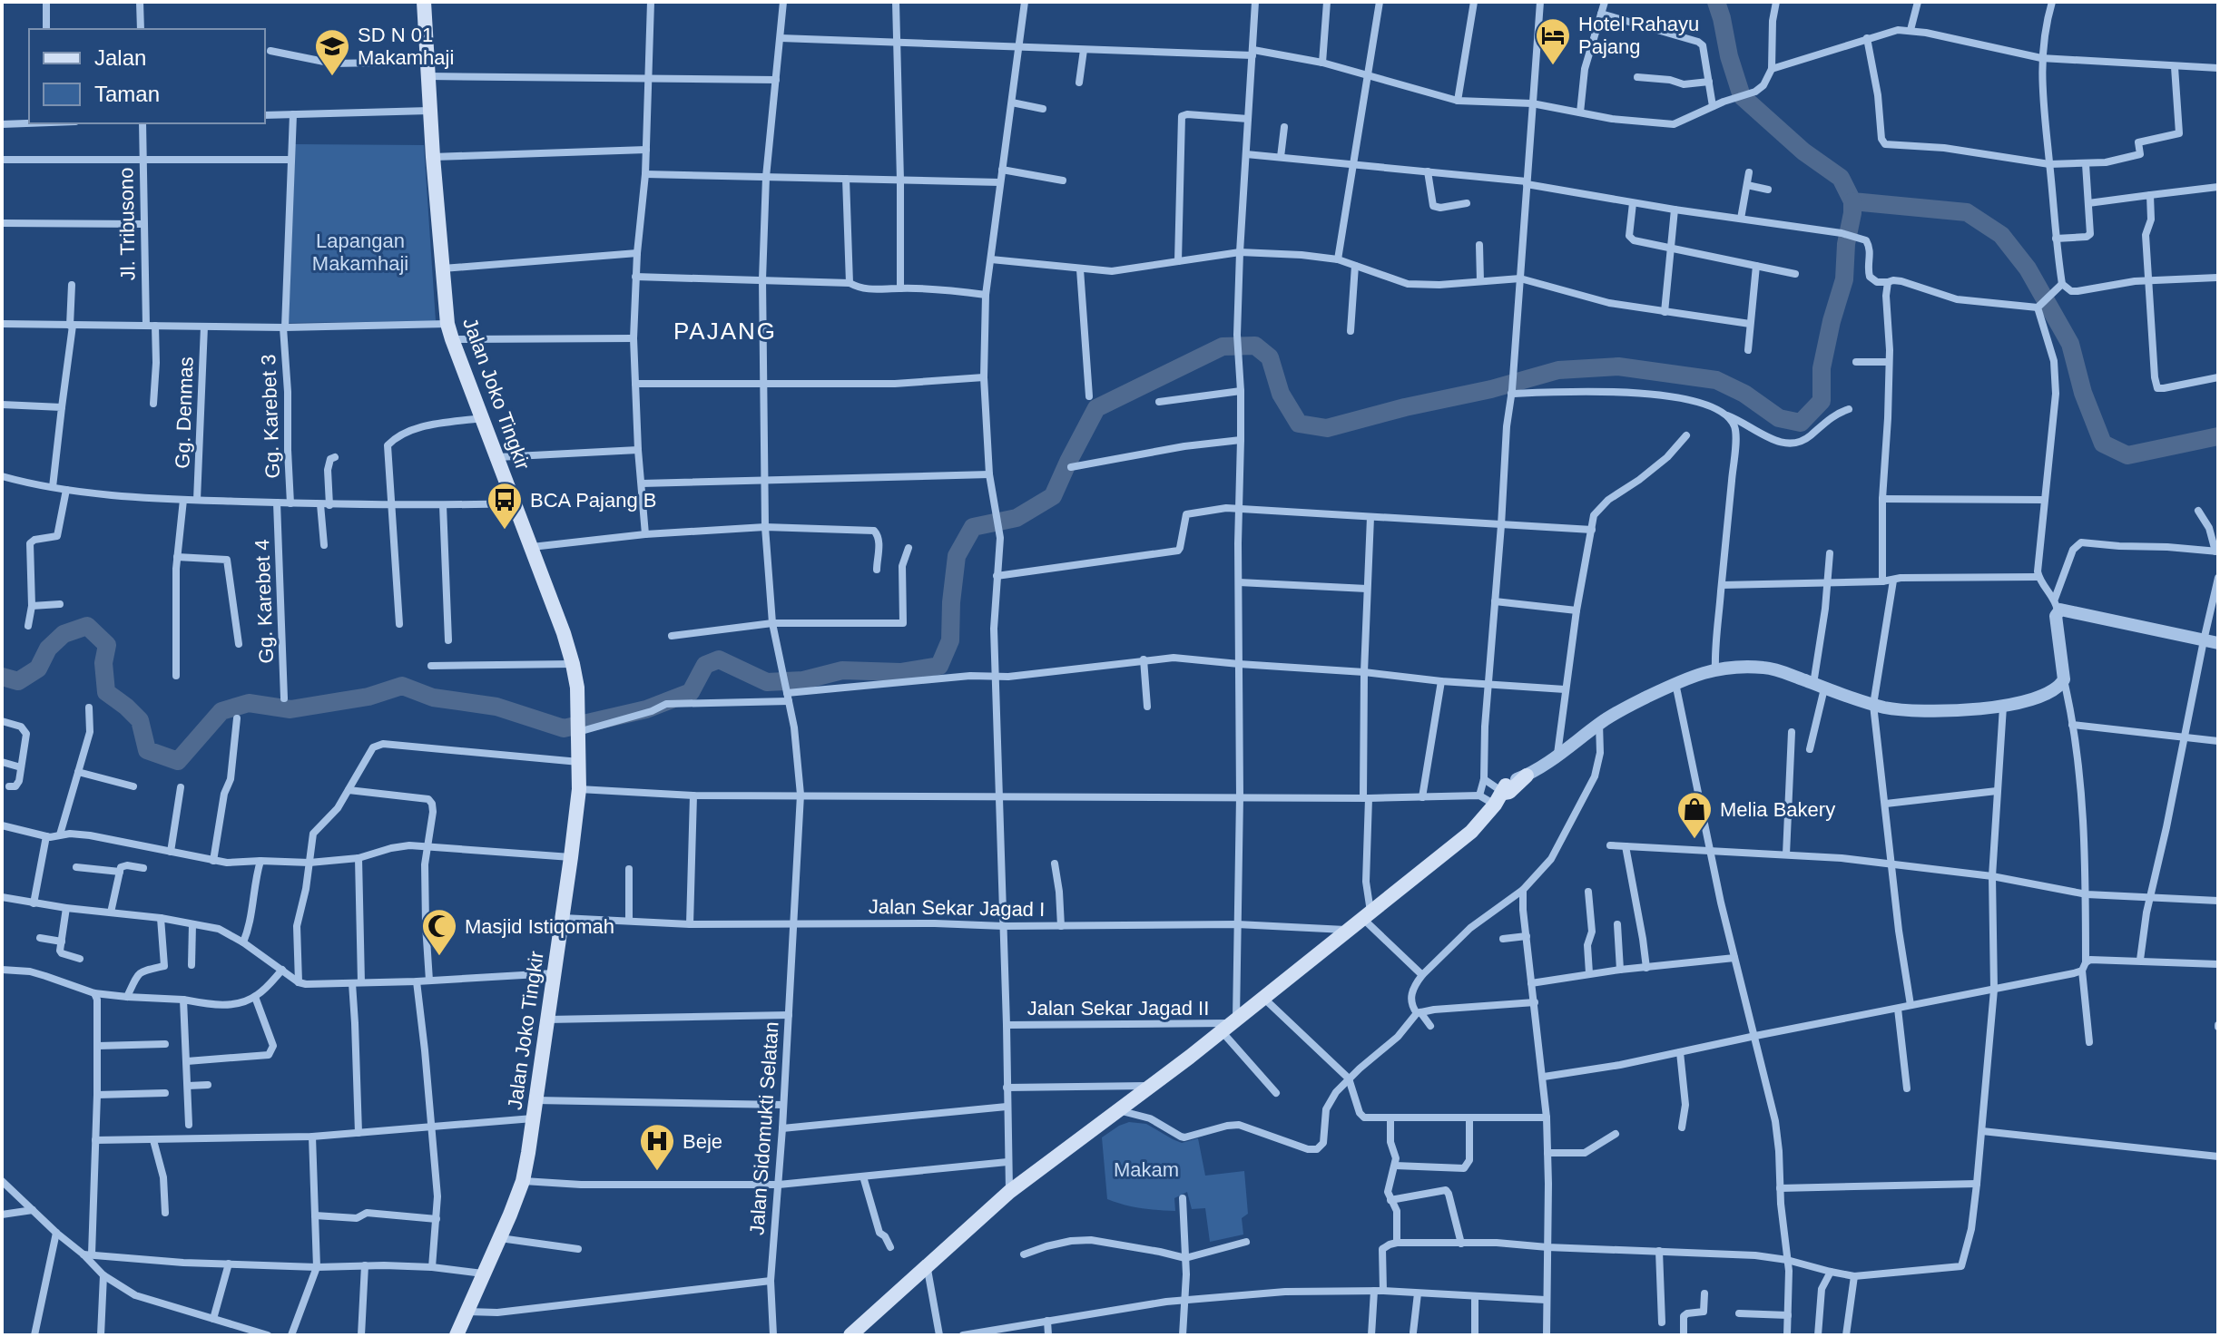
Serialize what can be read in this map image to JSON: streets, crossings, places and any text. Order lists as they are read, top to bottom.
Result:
{
  "streets": {
    "main road": ["Jalan Joko Tingkir"],
    "street": [
      "Jl. Tribusono",
      "Gg. Denmas",
      "Gg. Karebet 3",
      "Gg. Karebet 4",
      "Jalan Sekar Jagad I",
      "Jalan Sekar Jagad II",
      "Jalan Sidomukti Selatan"
    ]
  },
  "crossings": [
    ["Jalan Joko Tingkir", "Jalan Sekar Jagad I"],
    ["Jalan Sekar Jagad I", "Jalan Sidomukti Selatan"]
  ],
  "districts": ["PAJANG"],
  "parks": ["Lapangan Makamhaji", "Makam"],
  "places": {
    "hotel": ["Hotel Rahayu Pajang"],
    "school or university": ["SD N 01 Makamhaji"],
    "bus stop": ["BCA Pajang B"],
    "shop": ["Melia Bakery"],
    "mosque": ["Masjid Istiqomah"],
    "hospital": ["Beje"]
  },
  "legend": ["Jalan", "Taman"]
}
